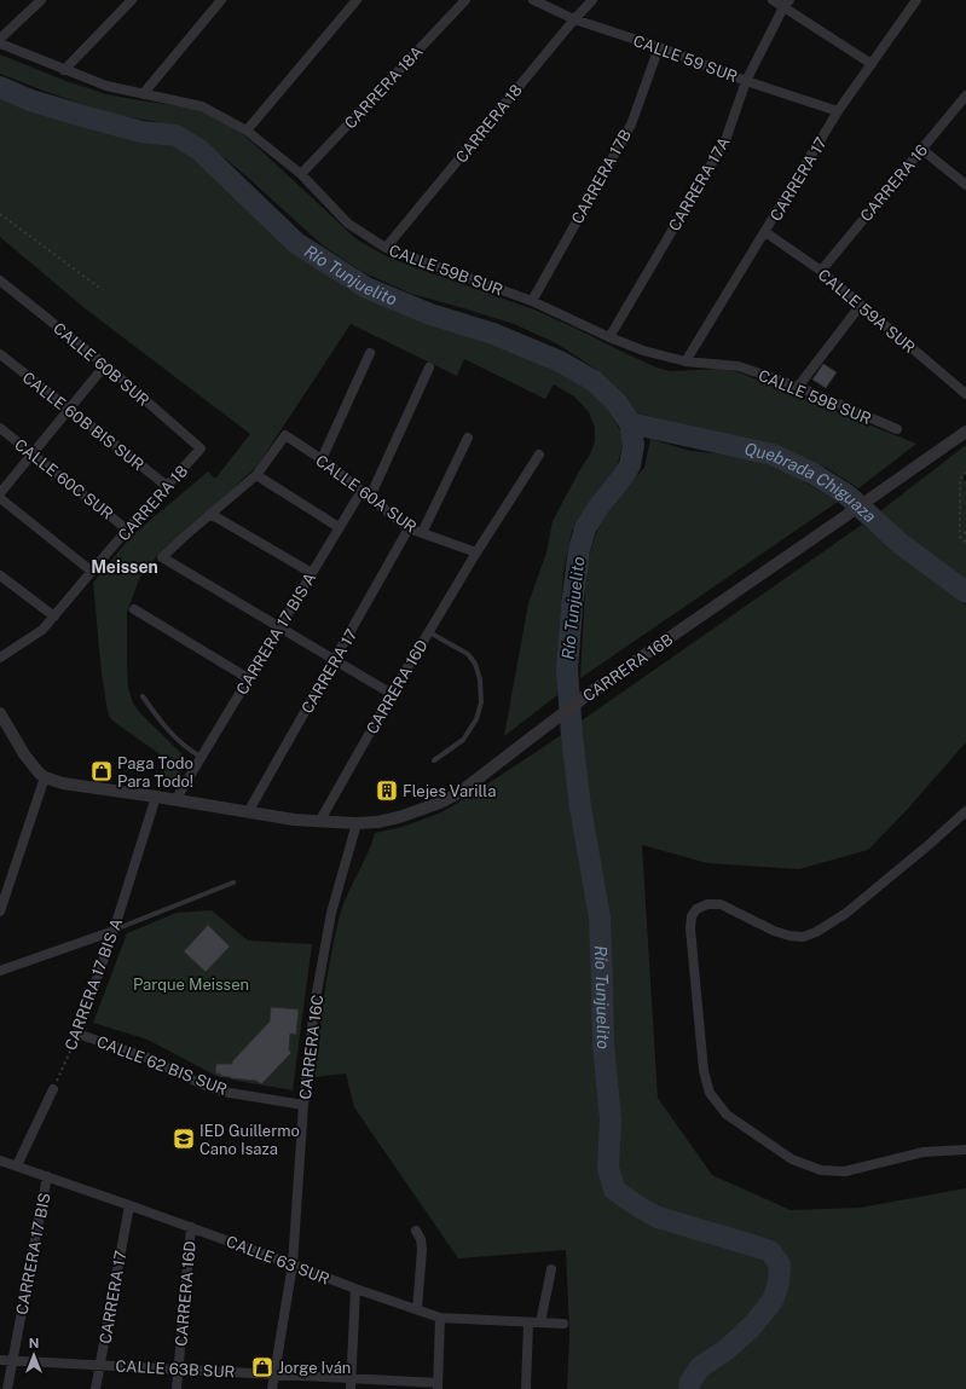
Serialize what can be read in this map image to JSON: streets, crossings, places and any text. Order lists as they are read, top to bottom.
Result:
{
  "streets": {
    "street": [
      "CALLE 59 SUR",
      "CARRERA 18A",
      "CARRERA 18",
      "CARRERA 17B",
      "CARRERA 17",
      "CARRERA 16",
      "CARRERA 17A",
      "CALLE 59B SUR",
      "CALLE 59A SUR",
      "CALLE 60B SUR",
      "CALLE 60B BIS SUR",
      "CALLE 60C SUR",
      "CALLE 60A SUR",
      "CARRERA 17 BIS A",
      "CARRERA 16B",
      "CARRERA 16D",
      "CARRERA 16C",
      "CALLE 62 BIS SUR",
      "CARRERA 17 BIS",
      "CALLE 63 SUR",
      "CALLE 63B SUR"
    ]
  },
  "crossings": [
    ["CALLE 59 SUR", "CARRERA 18"],
    ["CALLE 59 SUR", "CARRERA 17B"],
    ["CALLE 59 SUR", "CARRERA 17"],
    ["CALLE 59 SUR", "CARRERA 17A"],
    ["CARRERA 18A", "CALLE 59B SUR"],
    ["CARRERA 18", "CALLE 59B SUR"],
    ["CARRERA 18", "CALLE 60B SUR"],
    ["CARRERA 18", "CALLE 60B BIS SUR"],
    ["CARRERA 18", "CALLE 60C SUR"],
    ["CARRERA 17B", "CALLE 59B SUR"],
    ["CARRERA 17", "CALLE 59B SUR"],
    ["CARRERA 17", "CALLE 59A SUR"],
    ["CARRERA 17", "CALLE 60A SUR"],
    ["CARRERA 17", "CARRERA 16B"],
    ["CARRERA 17", "CALLE 63 SUR"],
    ["CARRERA 17", "CALLE 63B SUR"],
    ["CARRERA 16", "CALLE 59A SUR"],
    ["CARRERA 17A", "CALLE 59B SUR"],
    ["CALLE 60A SUR", "CARRERA 17 BIS A"],
    ["CALLE 60A SUR", "CARRERA 16D"],
    ["CARRERA 17 BIS A", "CARRERA 16B"],
    ["CARRERA 17 BIS A", "CALLE 62 BIS SUR"],
    ["CARRERA 16B", "CARRERA 16D"],
    ["CARRERA 16B", "CARRERA 16C"],
    ["CARRERA 16D", "CALLE 63 SUR"],
    ["CARRERA 16D", "CALLE 63B SUR"],
    ["CARRERA 16C", "CALLE 62 BIS SUR"],
    ["CARRERA 16C", "CALLE 63 SUR"],
    ["CARRERA 16C", "CALLE 63B SUR"],
    ["CARRERA 17 BIS", "CALLE 63 SUR"],
    ["CARRERA 17 BIS", "CALLE 63B SUR"]
  ],
  "districts": ["Meissen"],
  "water": ["Río Tunjuelito", "Quebrada Chiguaza"],
  "parks": ["Parque Meissen"],
  "places": {
    "shop": ["Paga Todo Para Todo!", "Jorge Iván"],
    "building": ["Flejes Varilla"],
    "school or university": ["IED Guillermo Cano Isaza"]
  },
  "north": "top"
}
